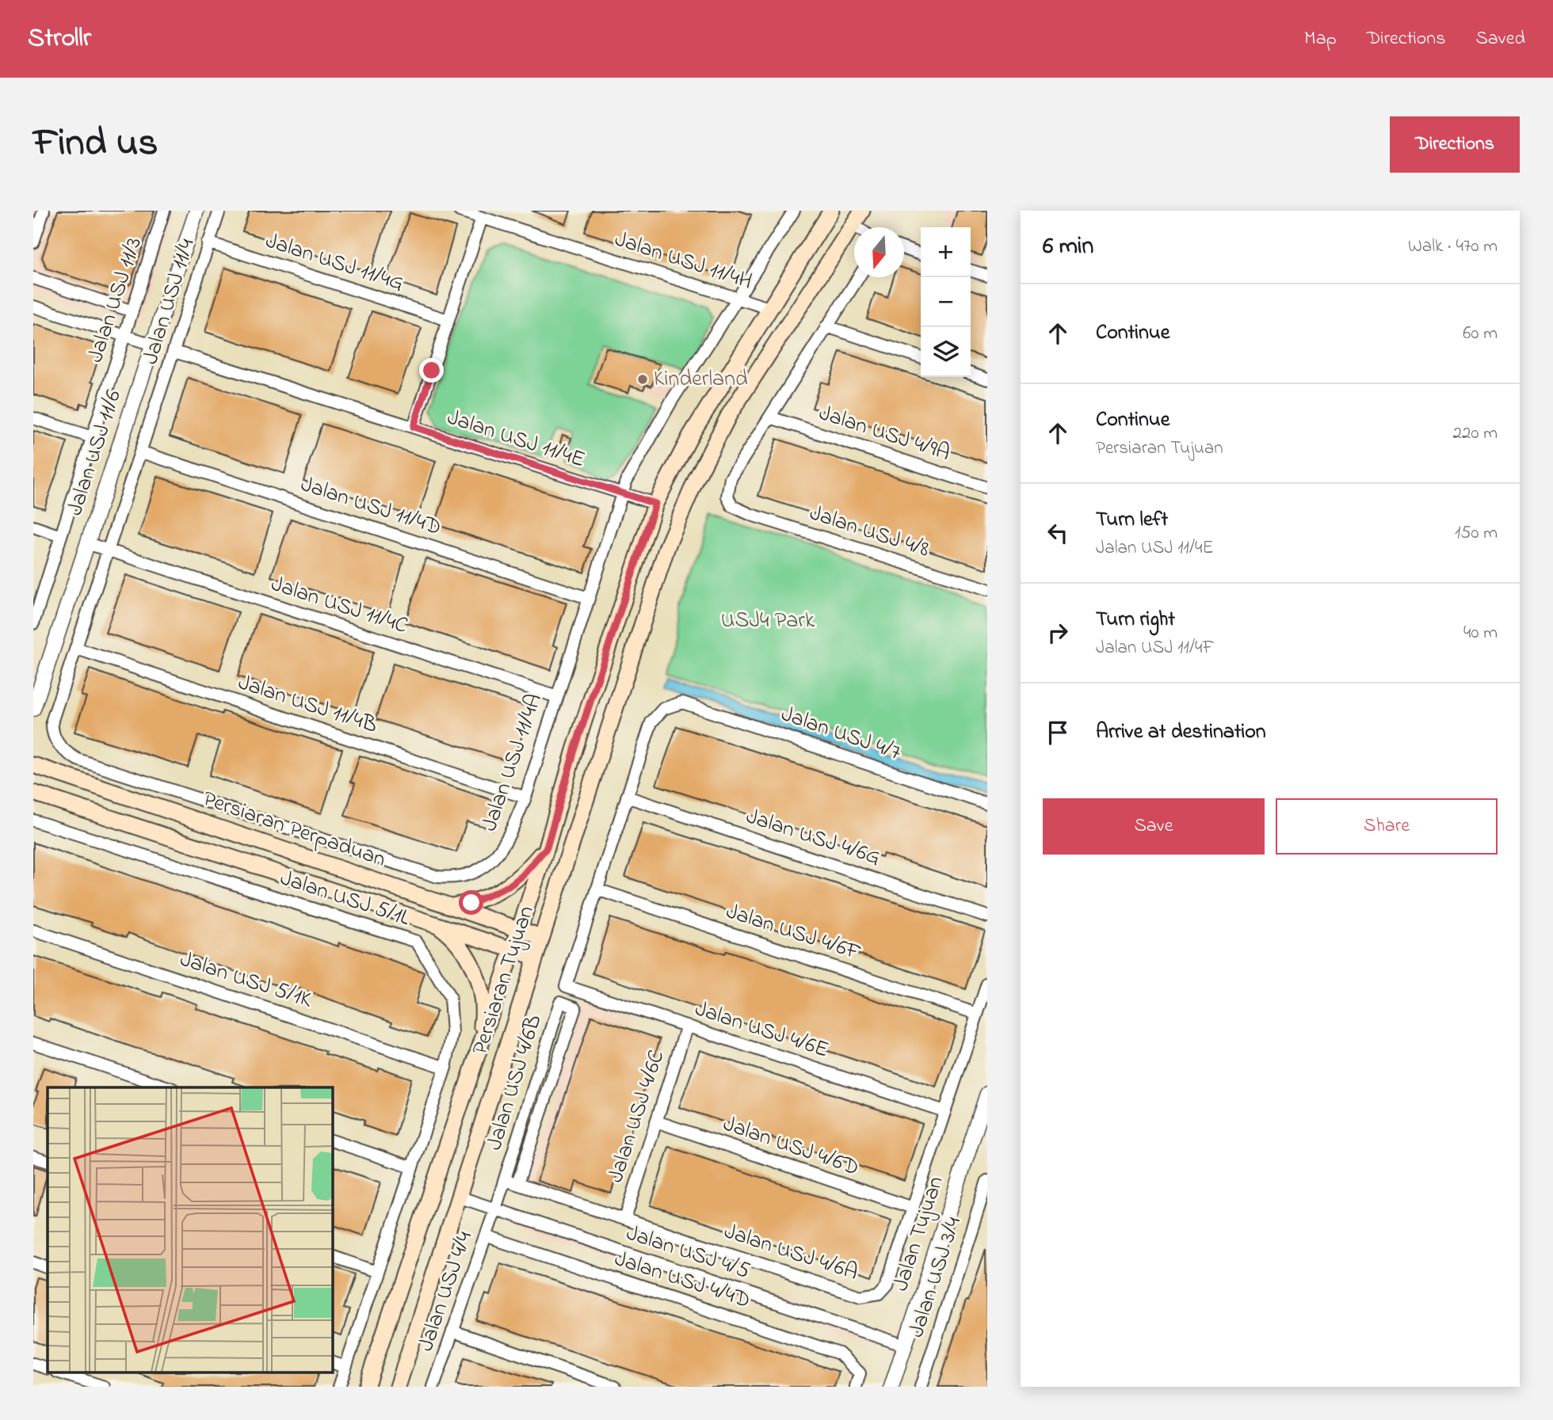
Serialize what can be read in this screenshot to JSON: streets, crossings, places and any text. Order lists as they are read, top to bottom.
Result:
{
  "streets": {
    "main road": ["Persiaran Perpaduan", "Persiaran Tujuan"],
    "street": [
      "Jalan USJ 11/4H",
      "Jalan USJ 11/4G",
      "Jalan USJ 11/3",
      "Jalan USJ 11/4",
      "Jalan USJ 4/9A",
      "Jalan USJ 11/4E",
      "Jalan USJ 11/6",
      "Jalan USJ 11/4D",
      "Jalan USJ 4/8",
      "Jalan USJ 11/4C",
      "Jalan USJ 11/4B",
      "Jalan USJ 4/7",
      "Jalan USJ 11/4A",
      "Jalan USJ 4/6G",
      "Jalan USJ 5/1L",
      "Jalan USJ 4/6F",
      "Jalan USJ 5/1K",
      "Jalan USJ 4/6E",
      "Jalan USJ 4/6B",
      "Jalan USJ 4/6C",
      "Jalan USJ 4/6D",
      "Jalan Tujuan",
      "Jalan USJ 4/5",
      "Jalan USJ 4/6A",
      "Jalan USJ 3/4",
      "Jalan USJ 4/4D",
      "Jalan USJ 4/4"
    ]
  },
  "crossings": [
    ["Jalan USJ 11/4H", "Jalan USJ 11/4A"],
    ["Jalan USJ 11/4H", "Persiaran Tujuan"],
    ["Jalan USJ 11/4G", "Jalan USJ 11/4"],
    ["Jalan USJ 11/4", "Jalan USJ 11/4E"],
    ["Jalan USJ 11/4", "Jalan USJ 11/4D"],
    ["Jalan USJ 11/4", "Jalan USJ 11/4C"],
    ["Jalan USJ 11/4", "Jalan USJ 11/4B"],
    ["Jalan USJ 11/4", "Jalan USJ 11/4A"],
    ["Jalan USJ 4/9A", "Jalan USJ 4/8"],
    ["Jalan USJ 11/4E", "Jalan USJ 11/4A"],
    ["Jalan USJ 11/4E", "Persiaran Tujuan"],
    ["Jalan USJ 11/6", "Jalan USJ 11/4C"],
    ["Jalan USJ 11/4D", "Jalan USJ 11/4A"],
    ["Jalan USJ 11/4C", "Jalan USJ 11/4A"],
    ["Jalan USJ 11/4B", "Jalan USJ 11/4A"],
    ["Jalan USJ 4/7", "Jalan USJ 4/6G"],
    ["Persiaran Perpaduan", "Persiaran Tujuan"],
    ["Jalan USJ 5/1L", "Jalan USJ 5/1K"],
    ["Jalan USJ 4/6F", "Jalan USJ 4/6E"],
    ["Jalan USJ 4/6F", "Jalan USJ 4/6A"],
    ["Persiaran Tujuan", "Jalan USJ 4/5"],
    ["Jalan USJ 4/6E", "Jalan USJ 4/6C"],
    ["Jalan USJ 4/6E", "Jalan USJ 4/6A"],
    ["Jalan USJ 4/6B", "Jalan USJ 4/5"],
    ["Jalan USJ 4/6B", "Jalan USJ 4/6A"],
    ["Jalan USJ 4/6B", "Jalan USJ 4/4"],
    ["Jalan USJ 4/6C", "Jalan USJ 4/6D"],
    ["Jalan USJ 4/6C", "Jalan USJ 4/6A"],
    ["Jalan USJ 4/6D", "Jalan USJ 4/6A"],
    ["Jalan Tujuan", "Jalan USJ 4/5"],
    ["Jalan USJ 4/5", "Jalan USJ 4/4"],
    ["Jalan USJ 4/4D", "Jalan USJ 4/4"]
  ],
  "parks": ["USJ4 Park"],
  "places": ["Kinderland"],
  "north": "bottom",
  "page": {
    "header": "Strollr",
    "nav": ["Map", "Directions", "Saved"],
    "title": "Find us",
    "buttons": [
      "Directions",
      ["Save", "Share"]
    ],
    "heading": ["6 min", "Walk · 470 m"],
    "map_buttons": ["+", "−"],
    "list": [
      ["Continue", "60 m"],
      ["Continue", "Persiaran Tujuan", "220 m"],
      ["Turn left", "Jalan USJ 11/4E", "150 m"],
      ["Turn right", "Jalan USJ 11/4F", "40 m"],
      "Arrive at destination"
    ]
  }
}
